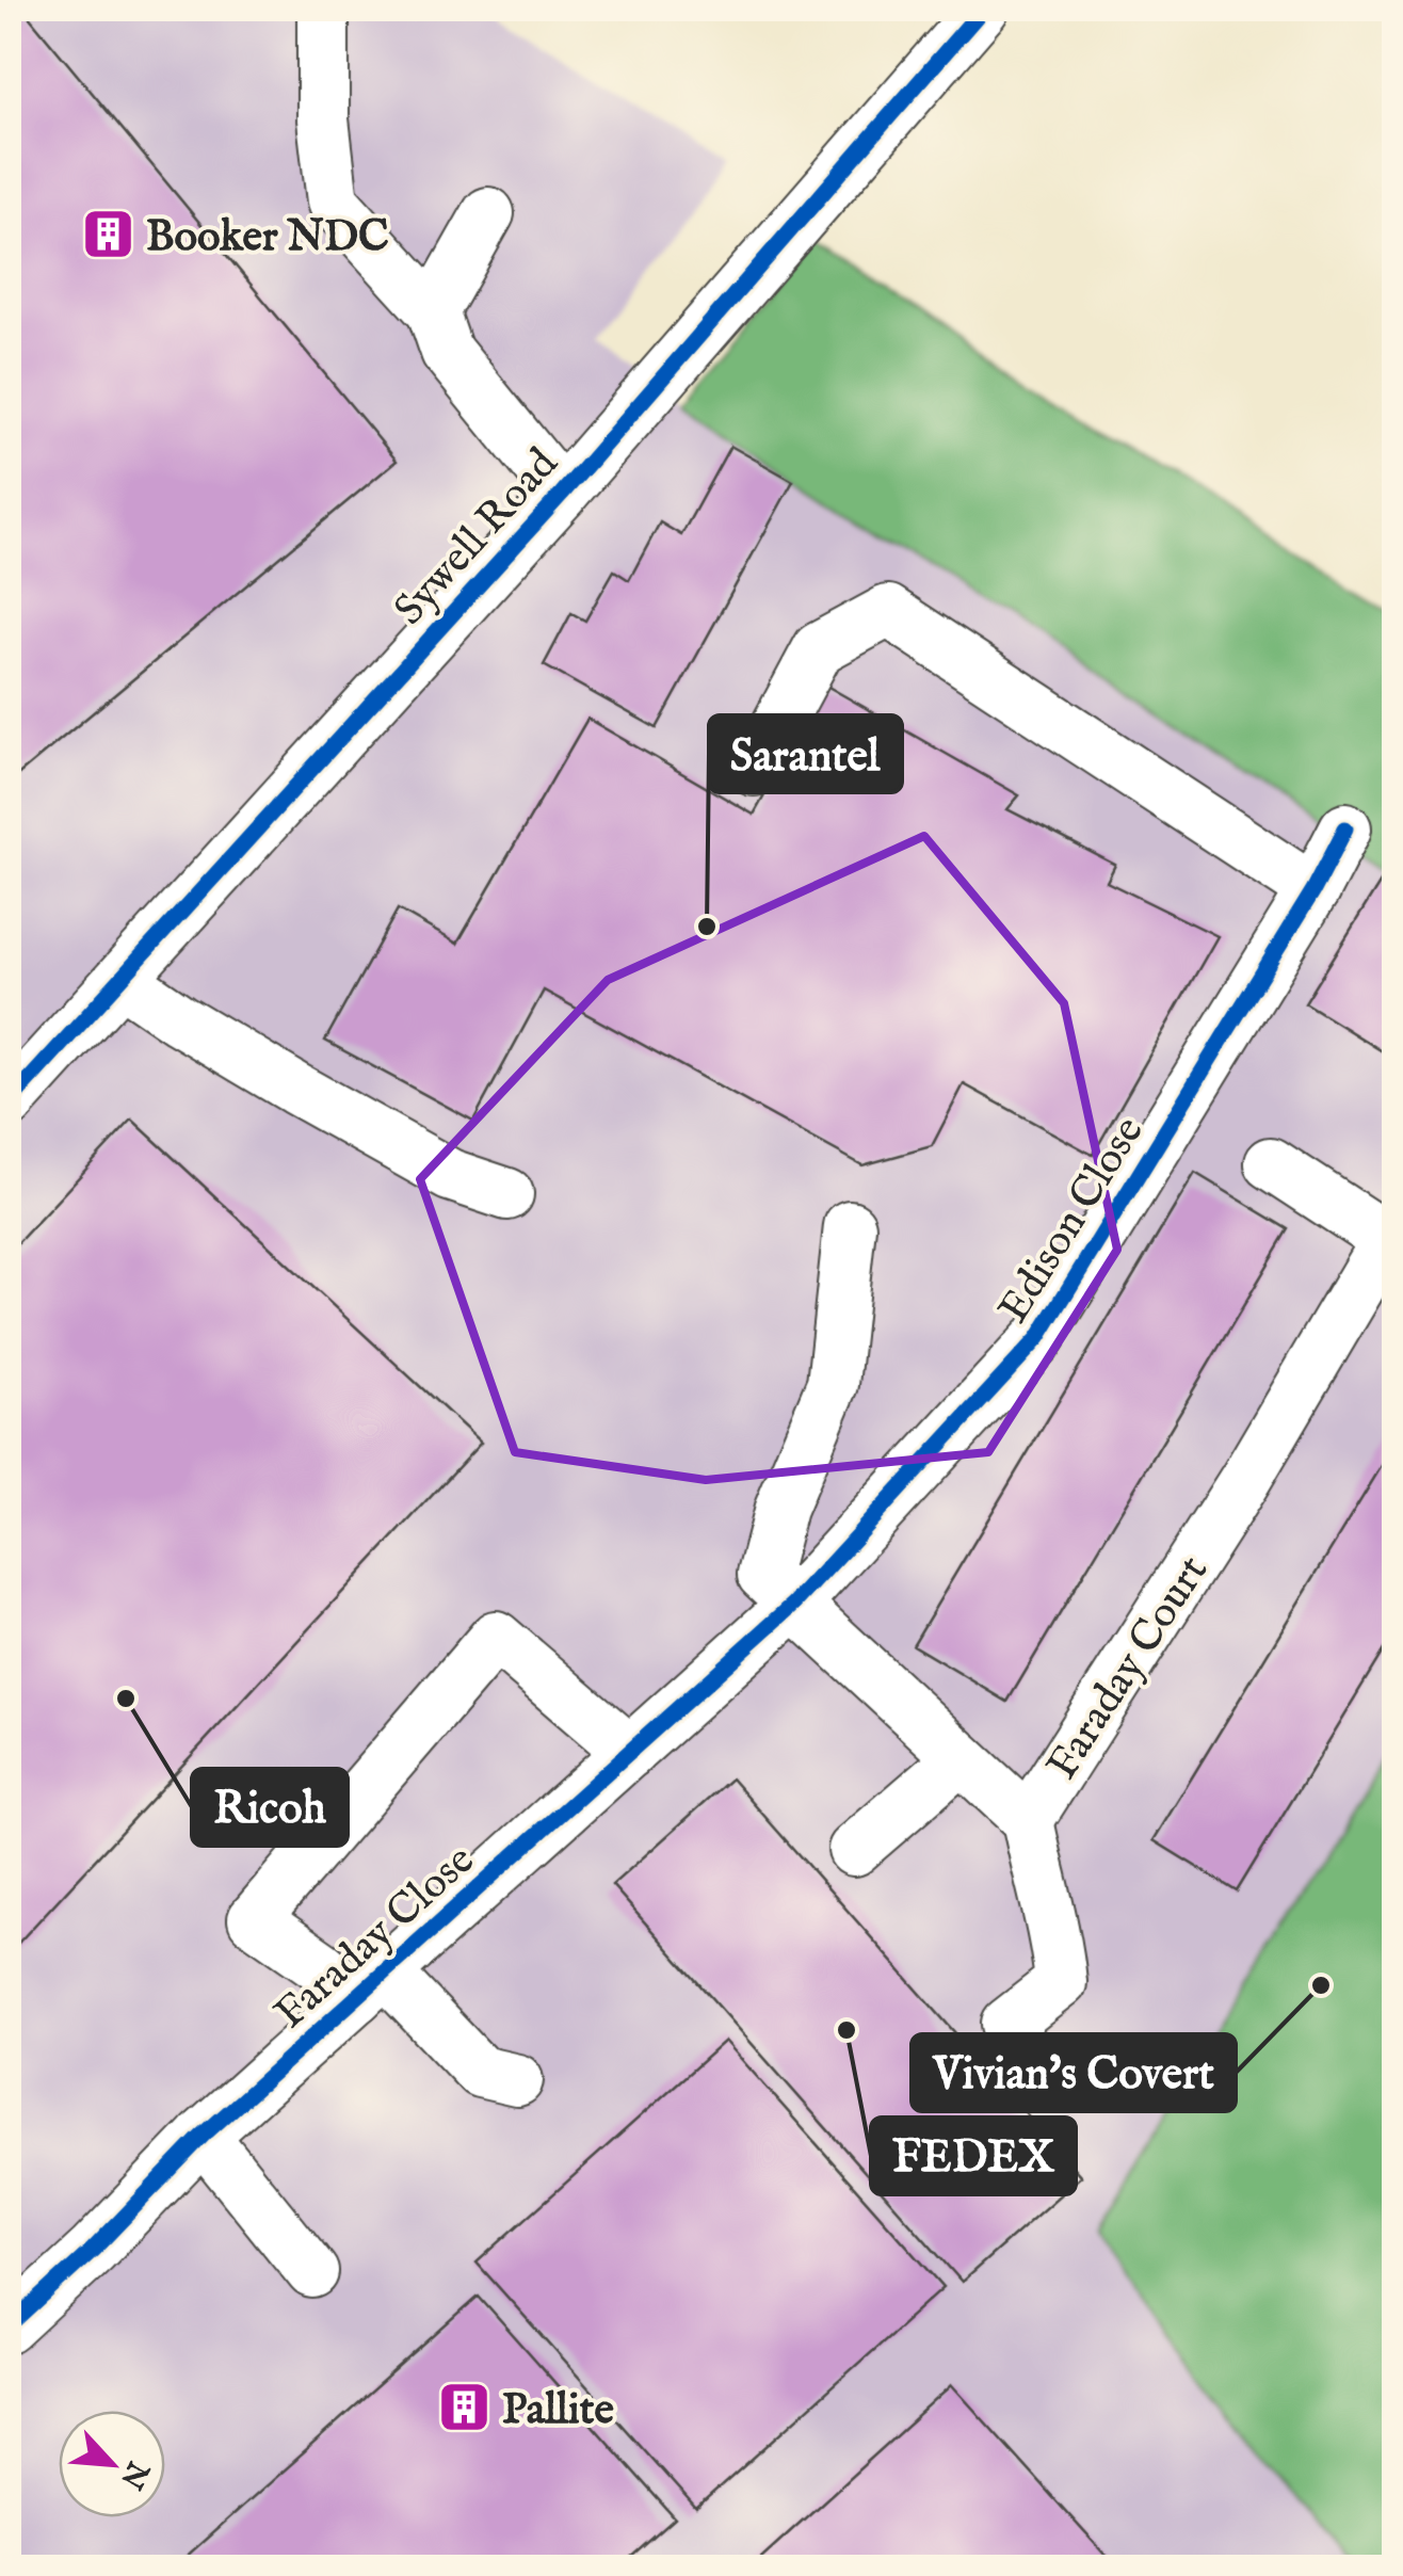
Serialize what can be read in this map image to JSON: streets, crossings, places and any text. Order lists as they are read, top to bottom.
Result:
{
  "streets": {
    "street": [
      "Sywell Road",
      "Edison Close",
      "Faraday Court",
      "Faraday Close"
    ]
  },
  "crossings": [
    ["Edison Close", "Faraday Court"],
    ["Edison Close", "Faraday Close"],
    ["Faraday Court", "Faraday Close"]
  ],
  "places": {
    "building": ["Booker NDC", "Pallite"],
    "other": [
      "Sarantel",
      "Ricoh",
      "Vivian's Covert",
      "FEDEX"
    ]
  },
  "north": "bottom right"
}
